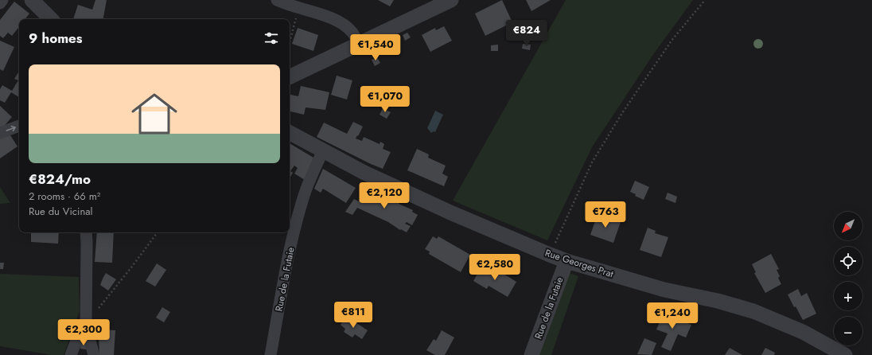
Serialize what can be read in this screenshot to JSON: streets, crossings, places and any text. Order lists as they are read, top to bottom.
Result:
{
  "streets": {
    "street": ["Rue Georges Prat", "Rue de la Futaie"]
  },
  "crossings": [
    ["Rue Georges Prat", "Rue de la Futaie"]
  ],
  "north": "bottom left",
  "page": {
    "heading": "9 homes",
    "price": [
      "€824",
      "€1,540",
      "€1,070",
      "€2,120",
      "€763",
      "€2,580",
      "€811",
      "€1,240",
      "€2,300"
    ],
    "list": [
      {
        "name": "€824/mo",
        "note": "2 rooms · 66 m² · Rue du Vicinal"
      }
    ],
    "map_buttons": ["+", "−"]
  }
}
